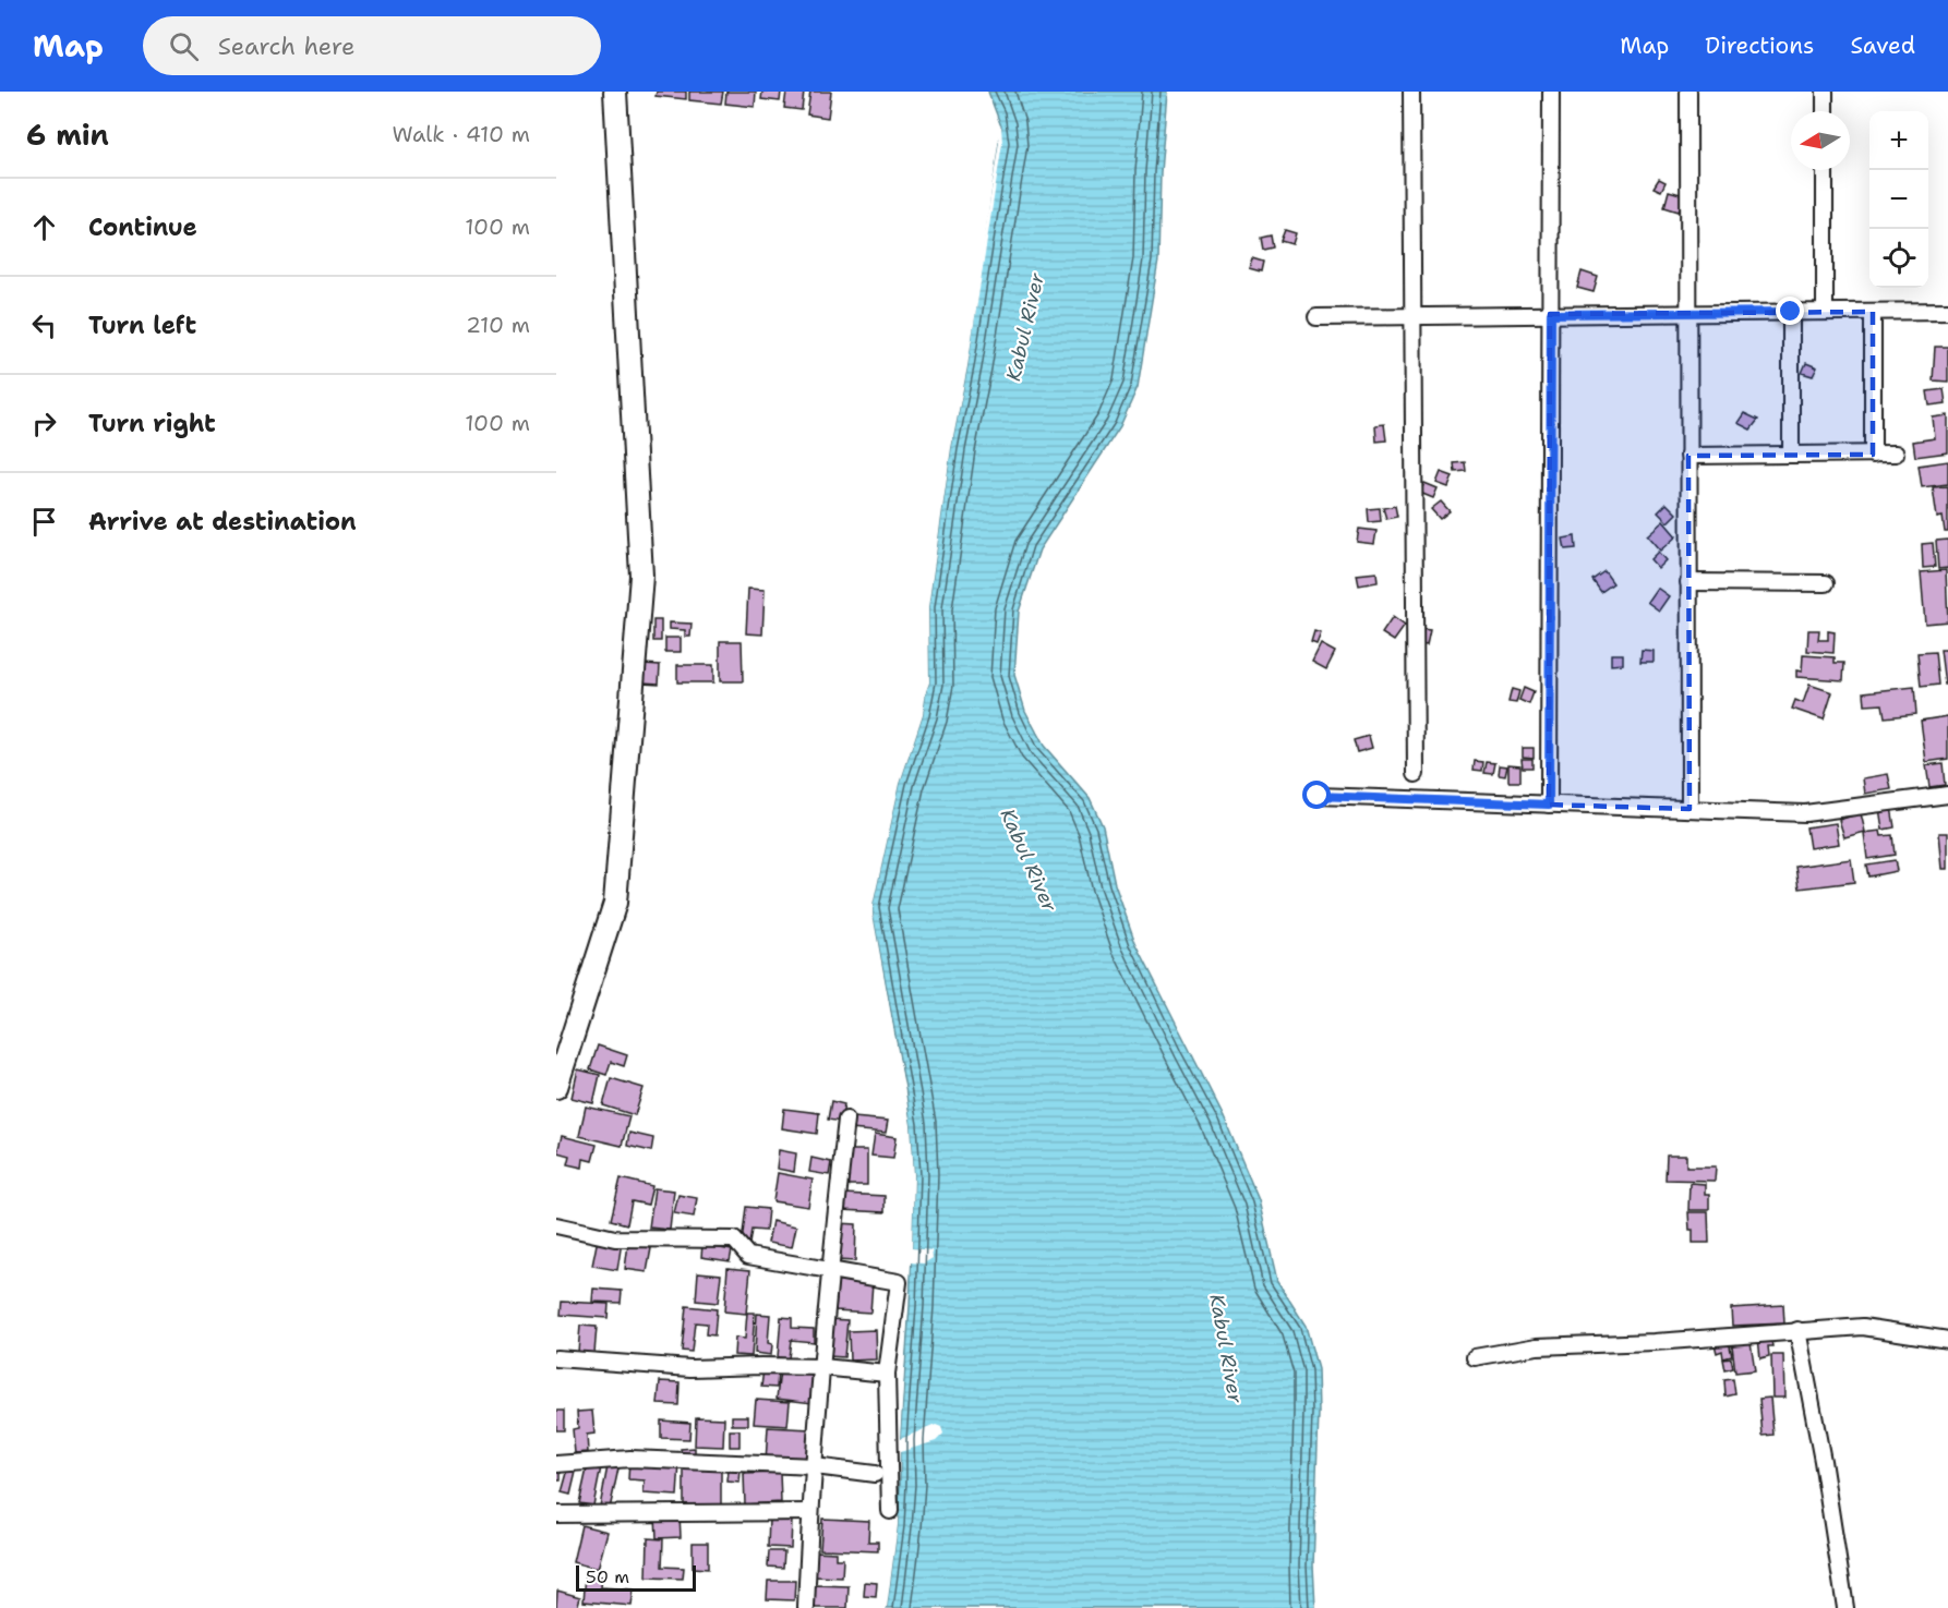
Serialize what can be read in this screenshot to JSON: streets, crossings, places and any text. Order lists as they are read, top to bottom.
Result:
{
  "water": ["Kabul River"],
  "scale_bar": "50 m",
  "north": "left",
  "page": {
    "header": "Map",
    "search": "Search here",
    "nav": ["Map", "Directions", "Saved"],
    "heading": ["6 min", "Walk · 410 m"],
    "map_buttons": ["+", "−"],
    "list": [
      ["Continue", "100 m"],
      ["Turn left", "210 m"],
      ["Turn right", "100 m"],
      "Arrive at destination"
    ],
    "scale": "50 m"
  }
}
